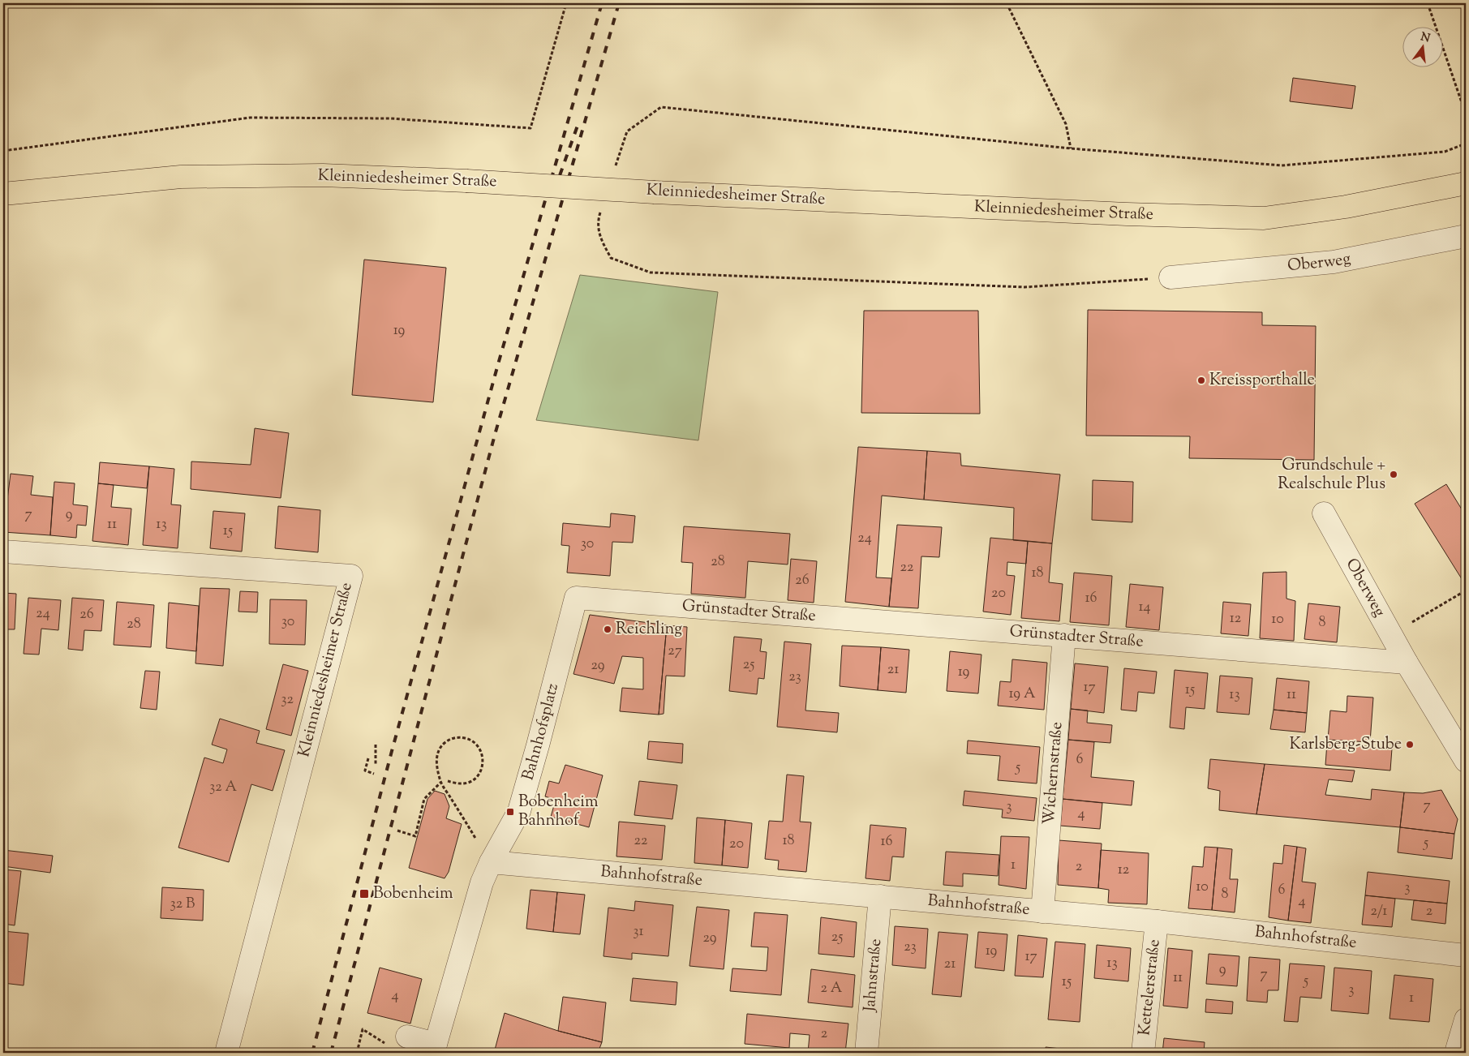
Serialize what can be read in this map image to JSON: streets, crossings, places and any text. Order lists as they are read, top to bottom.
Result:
{
  "streets": {
    "main road": ["Kleinniedesheimer Straße"],
    "street": [
      "Oberweg",
      "Grünstadter Straße",
      "Bahnhofsplatz",
      "Wichernstraße",
      "Bahnhofstraße",
      "Jahnstraße",
      "Kettelerstraße"
    ]
  },
  "crossings": [
    ["Oberweg", "Grünstadter Straße"],
    ["Grünstadter Straße", "Bahnhofsplatz"],
    ["Grünstadter Straße", "Wichernstraße"],
    ["Bahnhofsplatz", "Bahnhofstraße"],
    ["Wichernstraße", "Bahnhofstraße"],
    ["Bahnhofstraße", "Jahnstraße"],
    ["Bahnhofstraße", "Kettelerstraße"]
  ],
  "places": {
    "other": [
      "Kreissporthalle",
      "Grundschule + Realschule Plus",
      "Reichling",
      "Karlsberg-Stube"
    ],
    "transit": ["Bobenheim Bahnhof", "Bobenheim"]
  },
  "house_numbers": [
    "19",
    "7",
    "9",
    "11",
    "13",
    "15",
    "24",
    "30",
    "28",
    "22",
    "18",
    "26",
    "20",
    "16",
    "14",
    "24",
    "26",
    "12",
    "10",
    "30",
    "8",
    "28",
    "27",
    "25",
    "29",
    "21",
    "19",
    "23",
    "17",
    "15",
    "19 A",
    "13",
    "11",
    "32",
    "6",
    "5",
    "32 A",
    "7",
    "3",
    "4",
    "22",
    "18",
    "16",
    "5",
    "20",
    "1",
    "2",
    "12",
    "10",
    "3",
    "6",
    "8",
    "4",
    "32 B",
    "2/1",
    "2",
    "31",
    "25",
    "29",
    "23",
    "19",
    "17",
    "13",
    "21",
    "9",
    "7",
    "11",
    "5",
    "15",
    "2 A",
    "3",
    "4",
    "1",
    "2"
  ],
  "north": "top"
}
